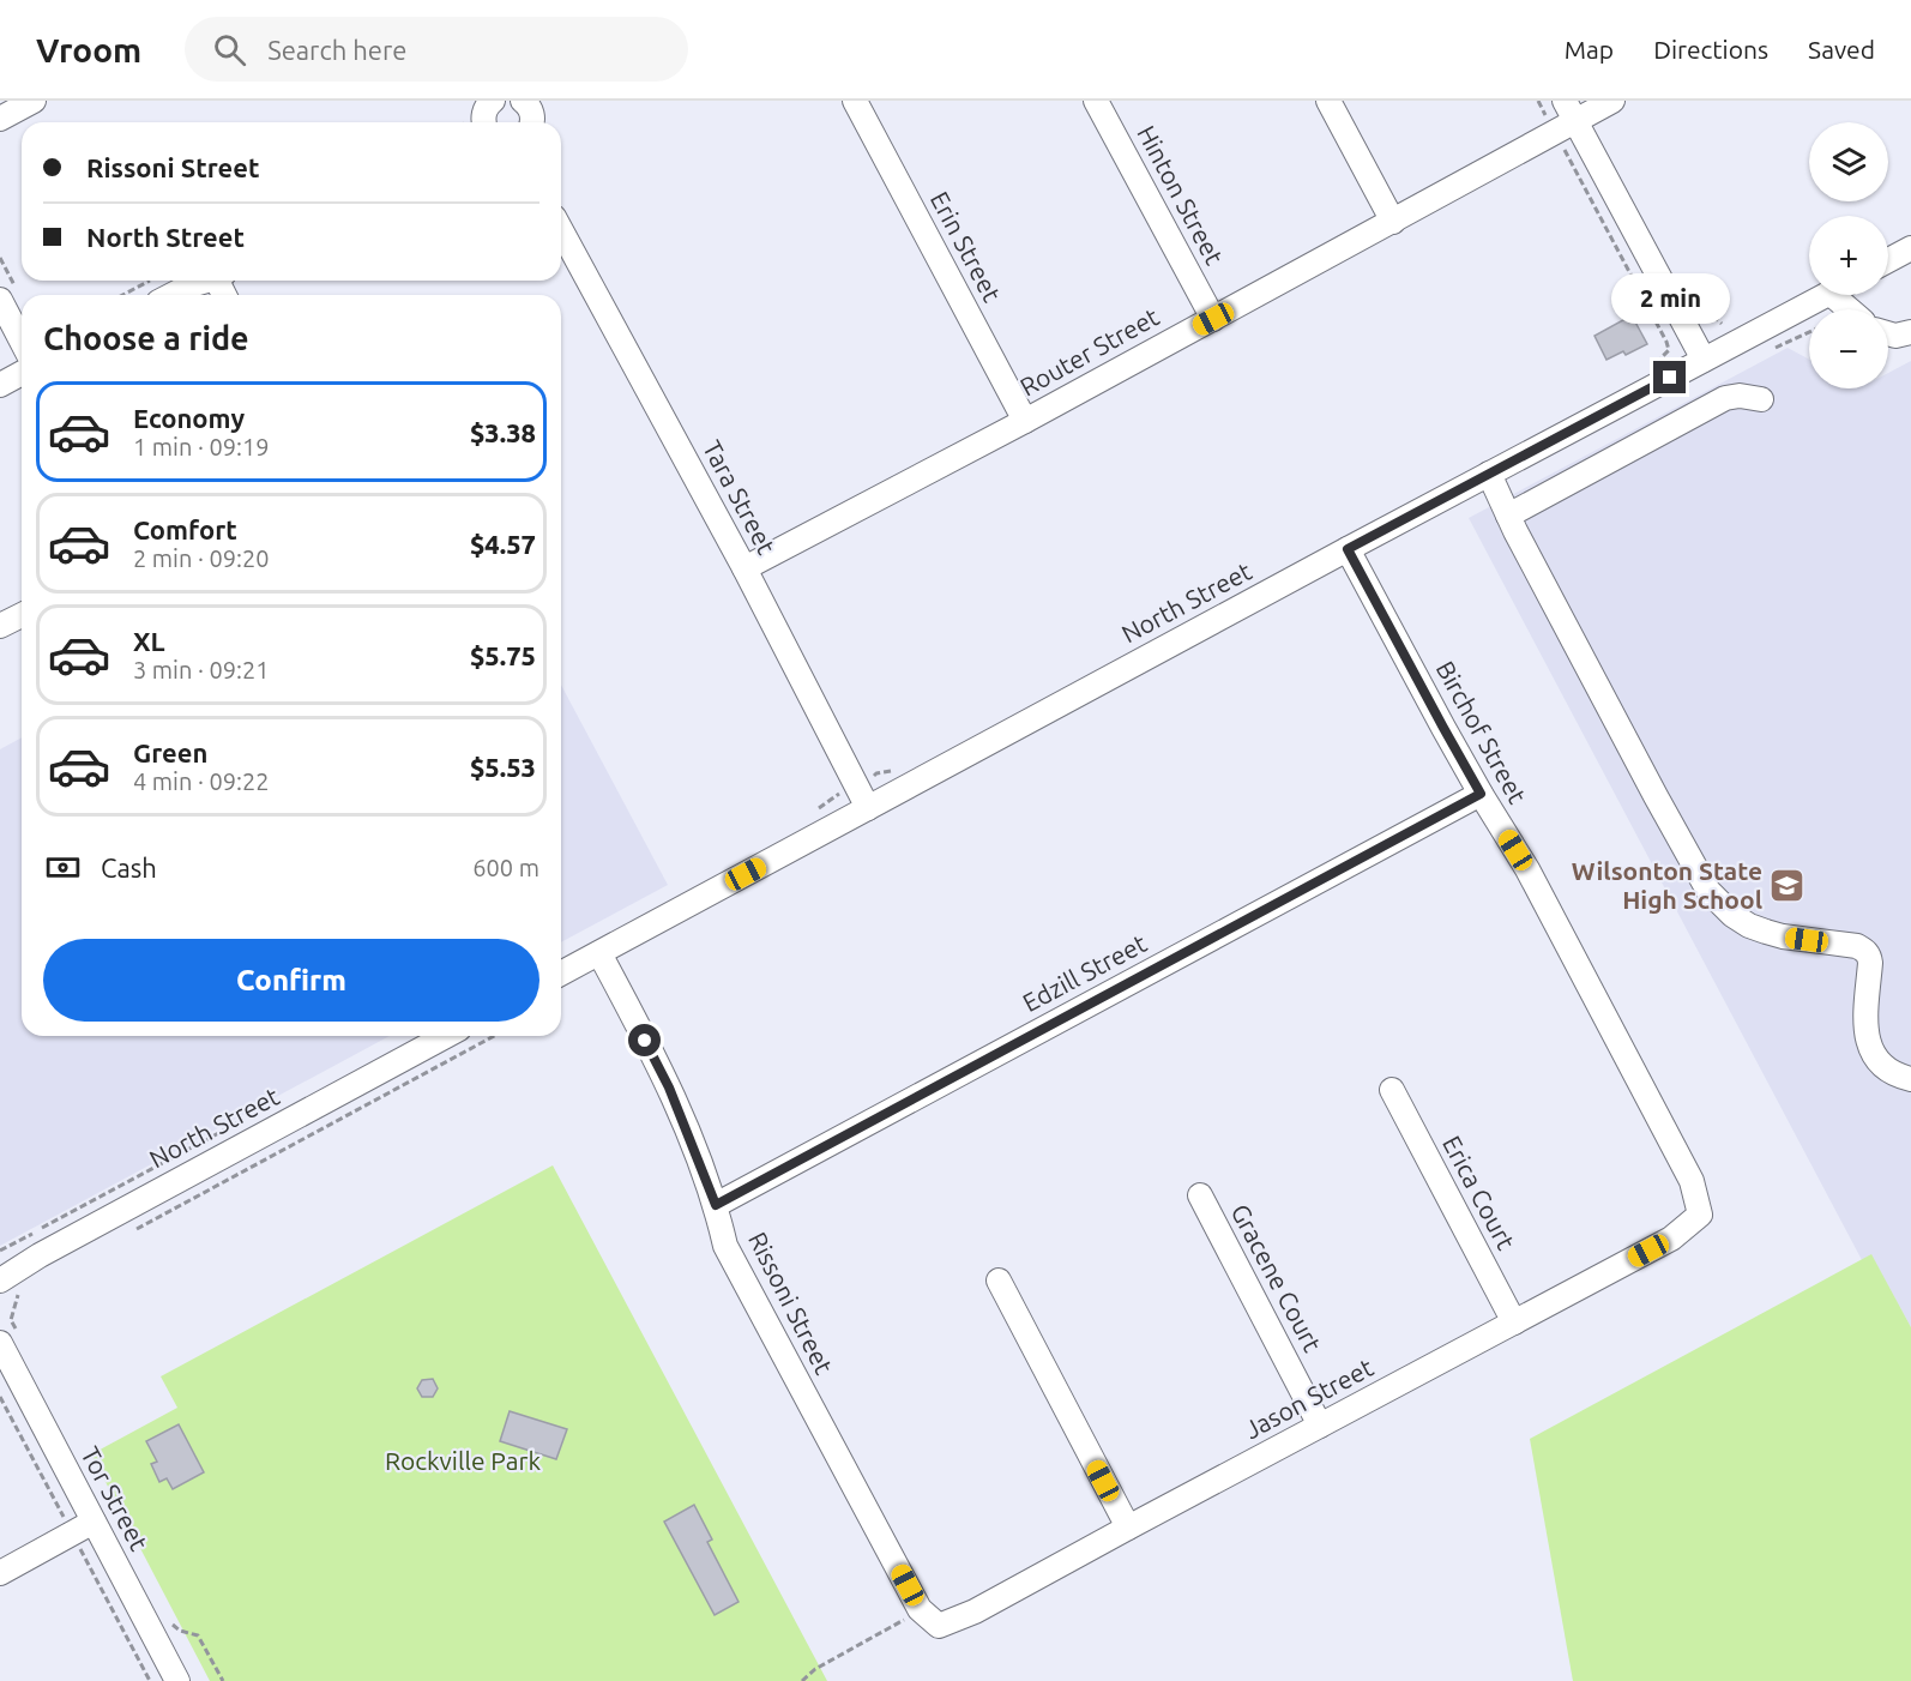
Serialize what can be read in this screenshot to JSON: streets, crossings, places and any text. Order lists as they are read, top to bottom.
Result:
{
  "streets": {
    "street": [
      "Hinton Street",
      "Erin Street",
      "Router Street",
      "Tara Street",
      "North Street",
      "Birchof Street",
      "Edzill Street",
      "Erica Court",
      "Gracene Court",
      "Rissoni Street",
      "Jason Street",
      "Tor Street"
    ]
  },
  "crossings": [
    ["Hinton Street", "Router Street"],
    ["Erin Street", "Router Street"],
    ["Router Street", "Tara Street"],
    ["Tara Street", "North Street"],
    ["North Street", "Birchof Street"],
    ["North Street", "Rissoni Street"],
    ["Birchof Street", "Edzill Street"],
    ["Birchof Street", "Jason Street"],
    ["Edzill Street", "Rissoni Street"],
    ["Erica Court", "Jason Street"],
    ["Gracene Court", "Jason Street"],
    ["Rissoni Street", "Jason Street"]
  ],
  "parks": ["Rockville Park"],
  "places": {
    "school or university": ["Wilsonton State High School"]
  },
  "page": {
    "header": "Vroom",
    "search": "Search here",
    "nav": ["Map", "Directions", "Saved"],
    "map_buttons": ["+", "−"],
    "banner": ["Rissoni Street", "North Street"],
    "bubble": "2 min",
    "heading": "Choose a ride",
    "list": [
      {
        "name": "Economy",
        "note": "1 min · 09:19",
        "value": "$3.38"
      },
      {
        "name": "Comfort",
        "note": "2 min · 09:20",
        "value": "$4.57"
      },
      {
        "name": "XL",
        "note": "3 min · 09:21",
        "value": "$5.75"
      },
      {
        "name": "Green",
        "note": "4 min · 09:22",
        "value": "$5.53"
      }
    ],
    "pay": ["Cash", "600 m"],
    "buttons": "Confirm"
  }
}
